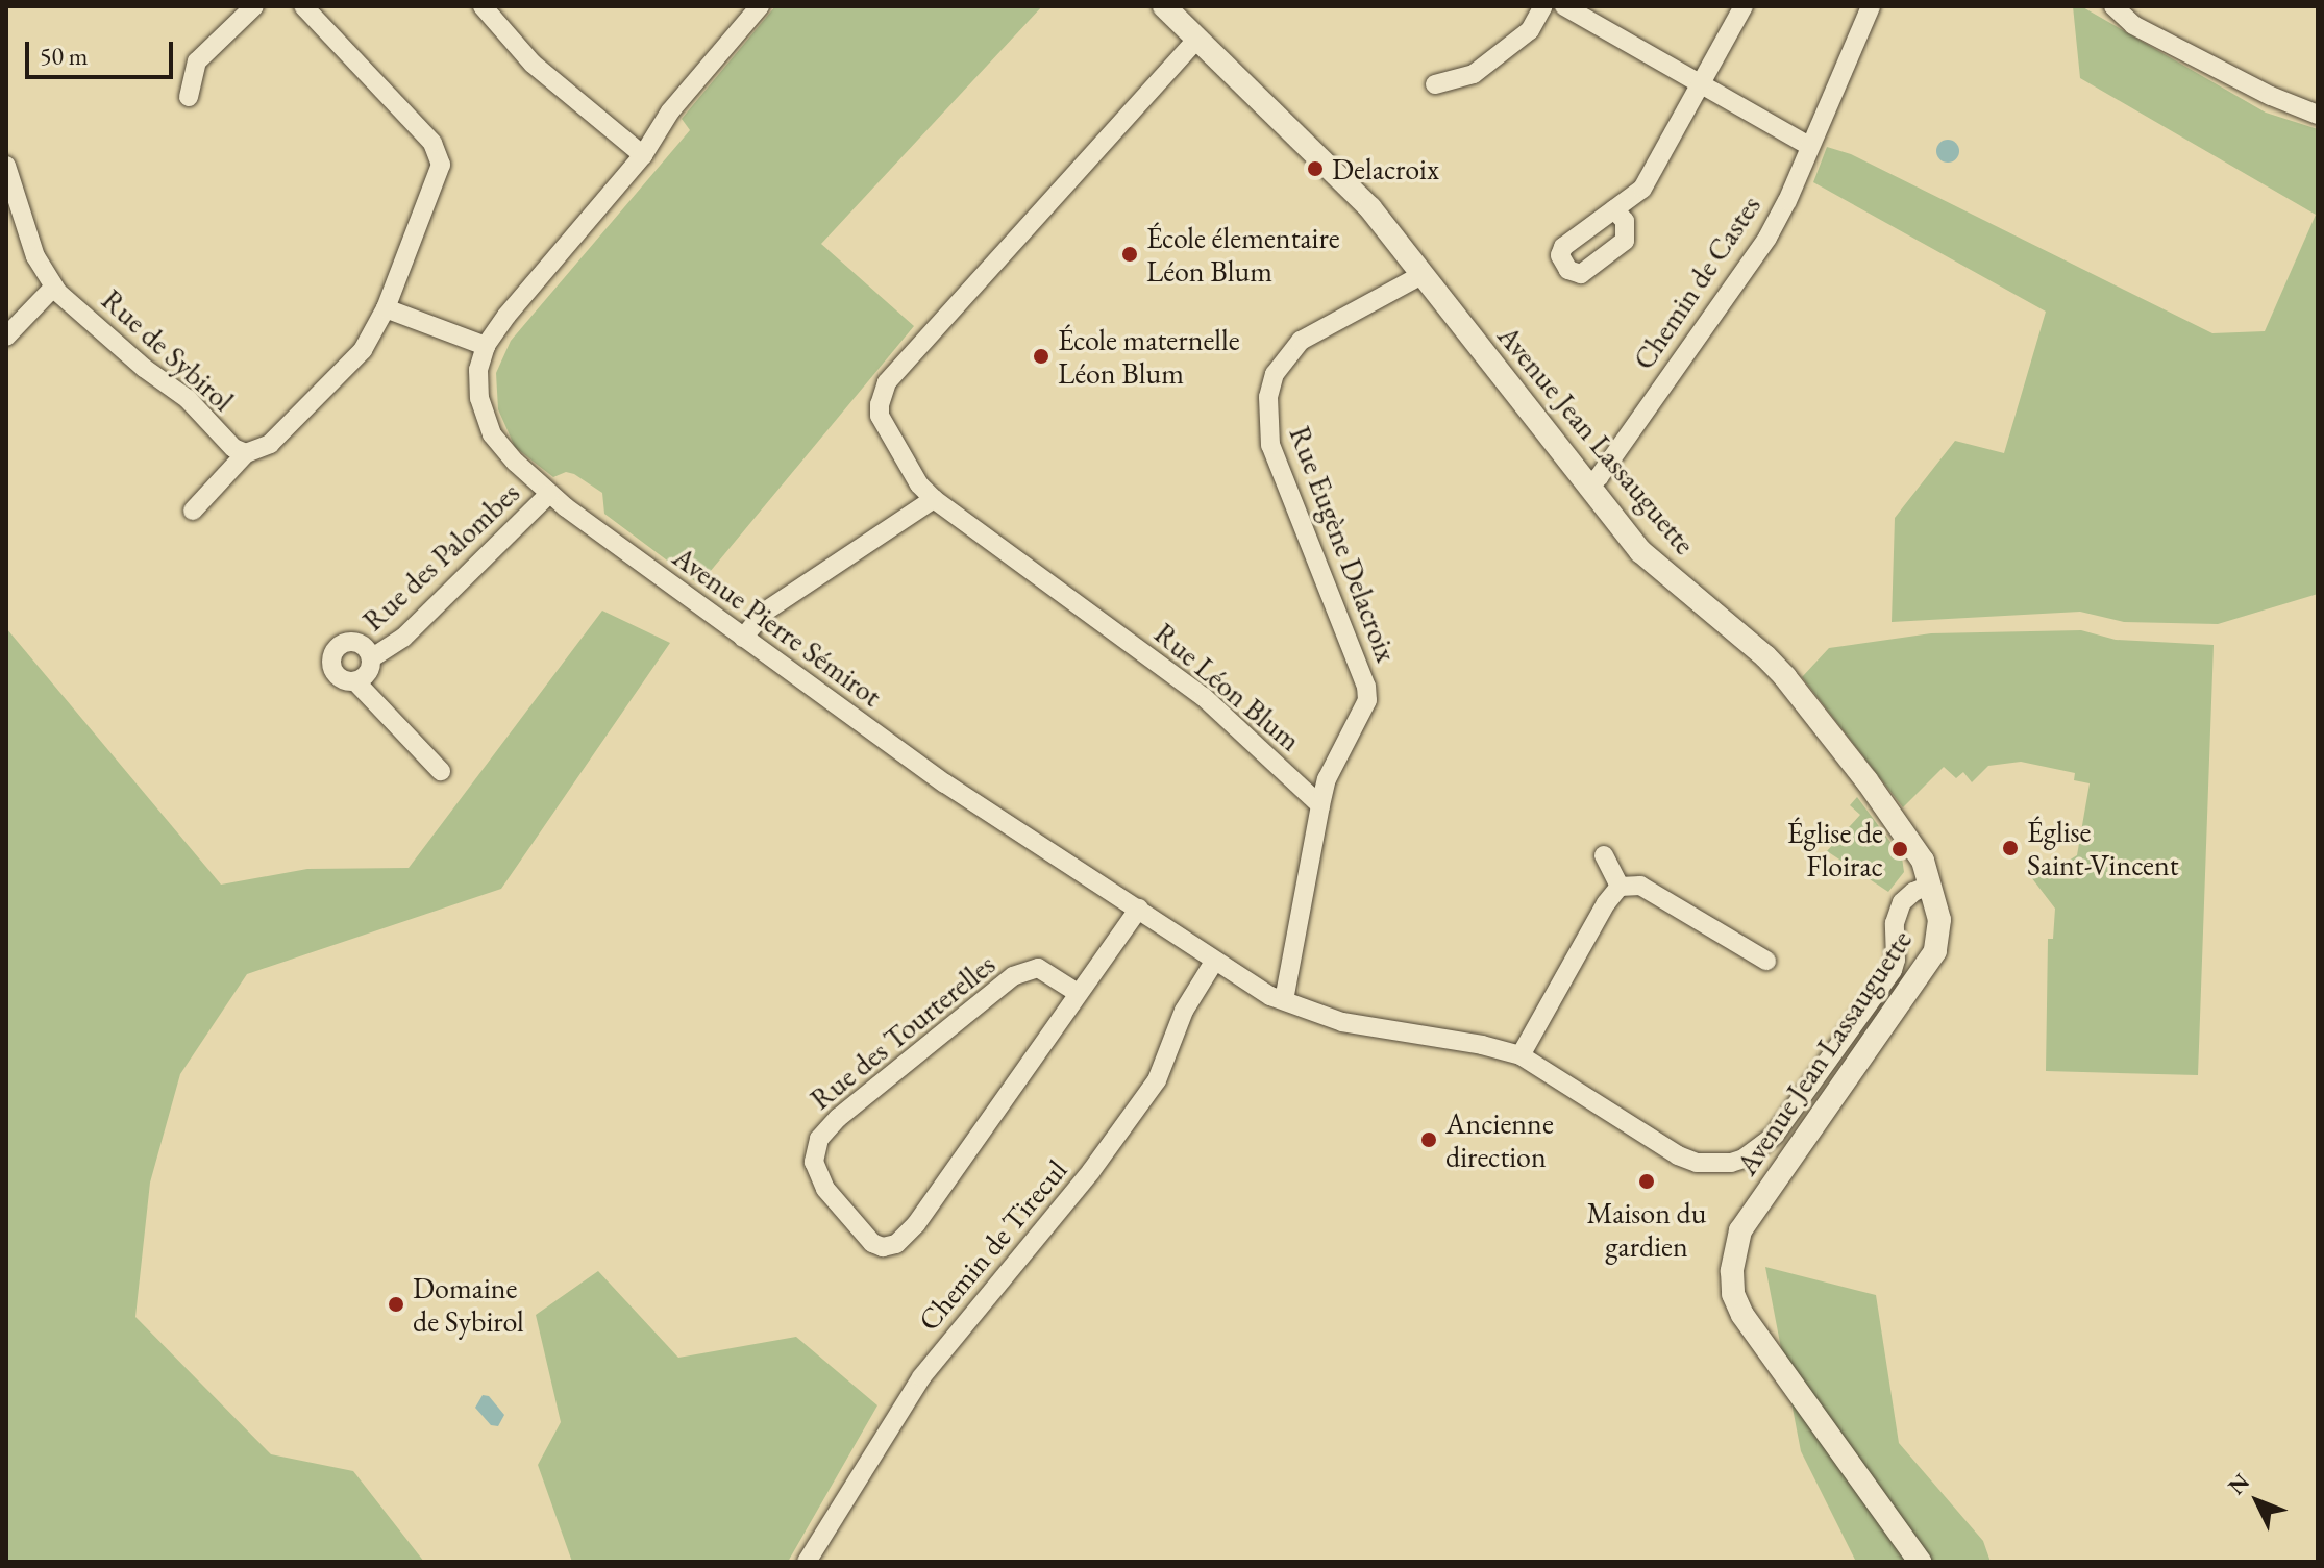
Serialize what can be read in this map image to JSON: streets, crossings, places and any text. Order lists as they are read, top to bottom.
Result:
{
  "streets": {
    "street": [
      "Chemin de Castes",
      "Rue de Sybirol",
      "Avenue Jean Lassauguette",
      "Rue Eugène Delacroix",
      "Rue des Palombes",
      "Avenue Pierre Sémirot",
      "Rue Léon Blum",
      "Rue des Tourterelles",
      "Chemin de Tirecul"
    ]
  },
  "crossings": [
    ["Chemin de Castes", "Avenue Jean Lassauguette"],
    ["Avenue Jean Lassauguette", "Rue Eugène Delacroix"],
    ["Avenue Jean Lassauguette", "Avenue Pierre Sémirot"],
    ["Avenue Jean Lassauguette", "Rue Léon Blum"],
    ["Rue Eugène Delacroix", "Rue Léon Blum"],
    ["Rue des Palombes", "Avenue Pierre Sémirot"],
    ["Avenue Pierre Sémirot", "Rue des Tourterelles"],
    ["Avenue Pierre Sémirot", "Chemin de Tirecul"]
  ],
  "places": [
    "Delacroix",
    "École élementaire Léon Blum",
    "École maternelle Léon Blum",
    "Église Saint-Vincent",
    "Église de Floirac",
    "Ancienne direction",
    "Maison du gardien",
    "Domaine de Sybirol"
  ],
  "scale_bar": "50 m",
  "north": "top left"
}
